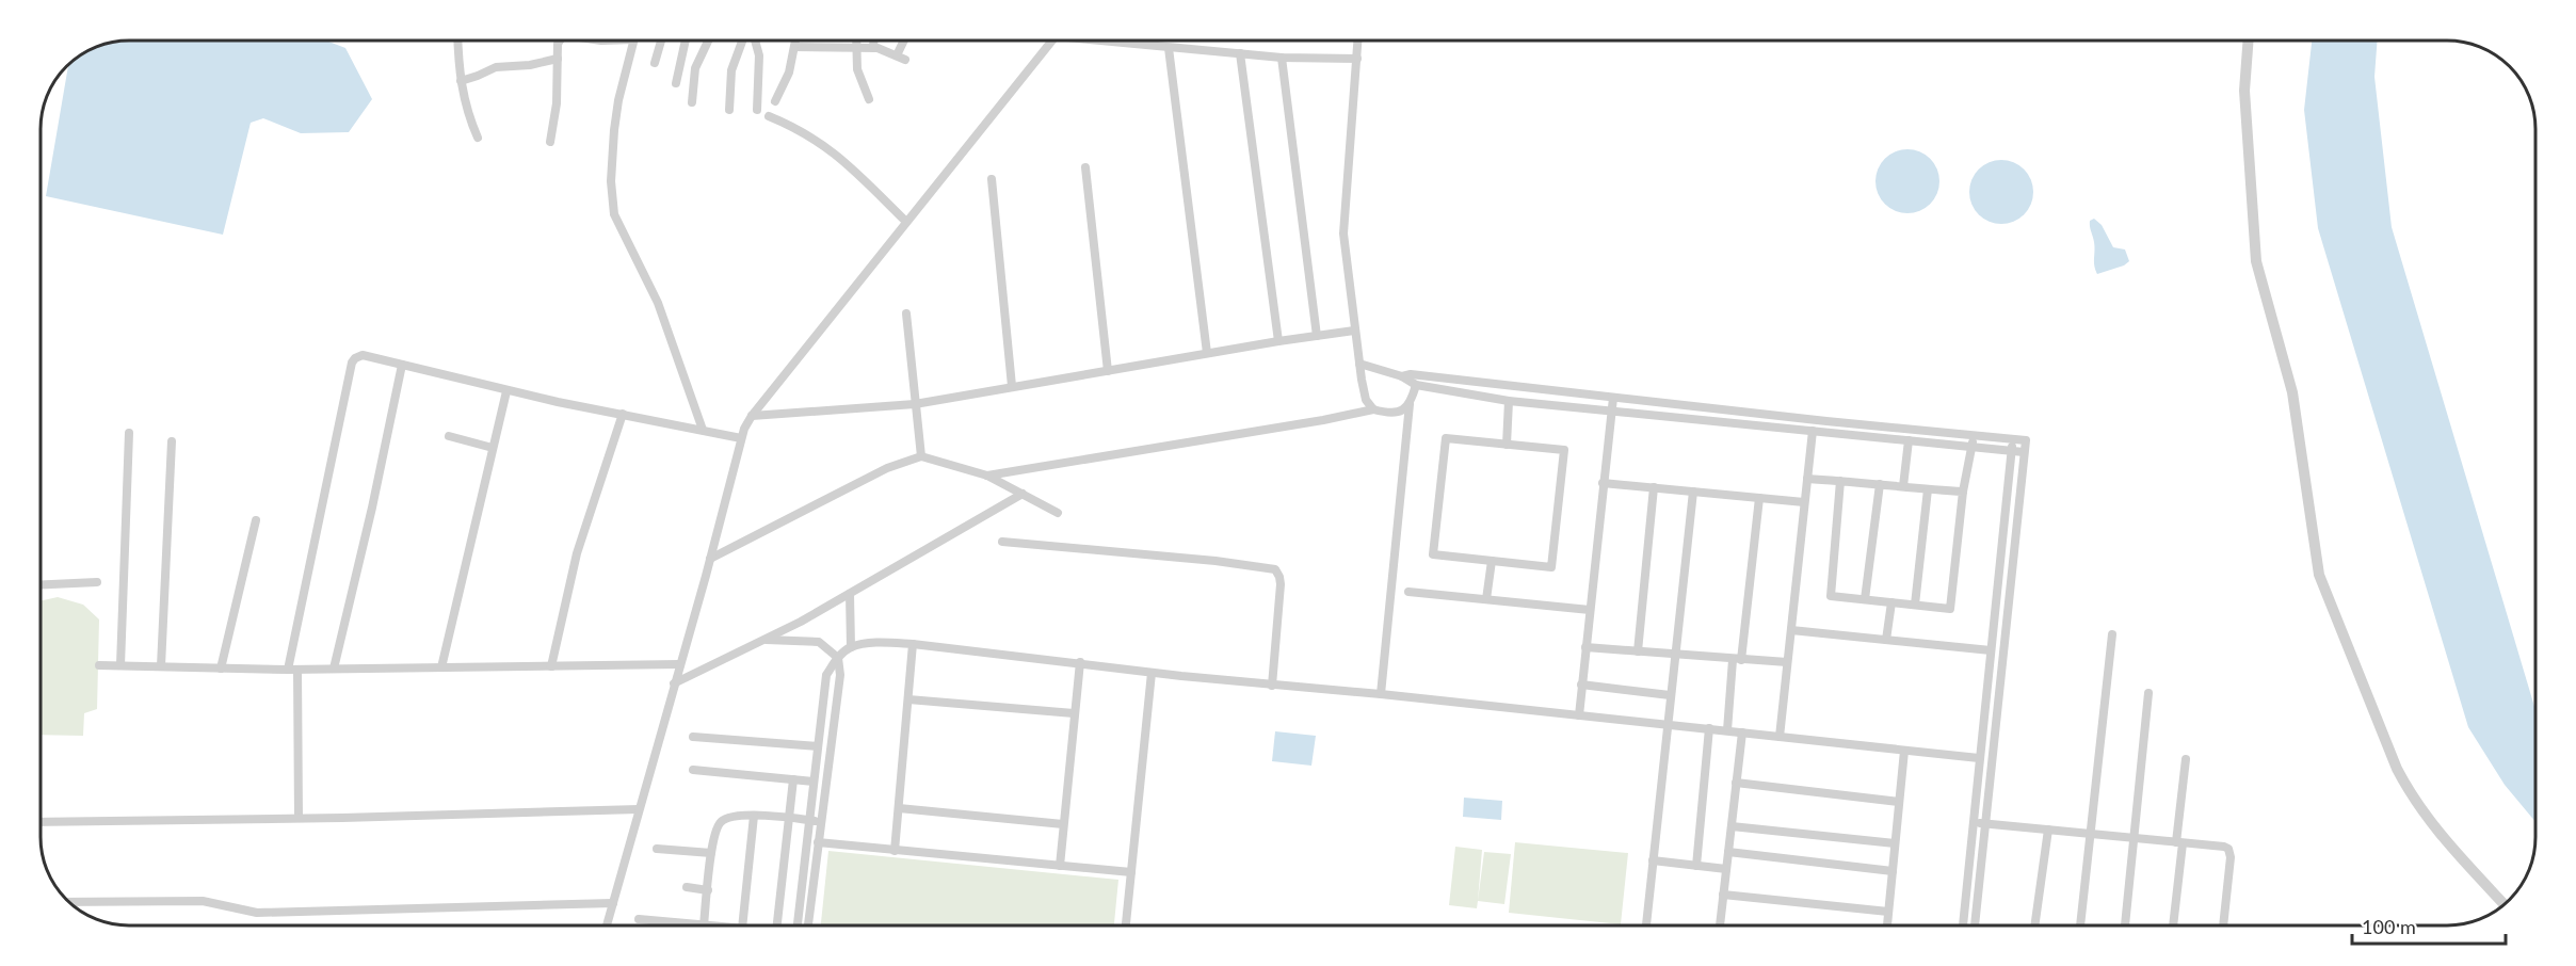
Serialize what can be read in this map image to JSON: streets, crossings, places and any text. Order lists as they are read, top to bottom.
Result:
{
  "scale_bar": "100 m"
}
